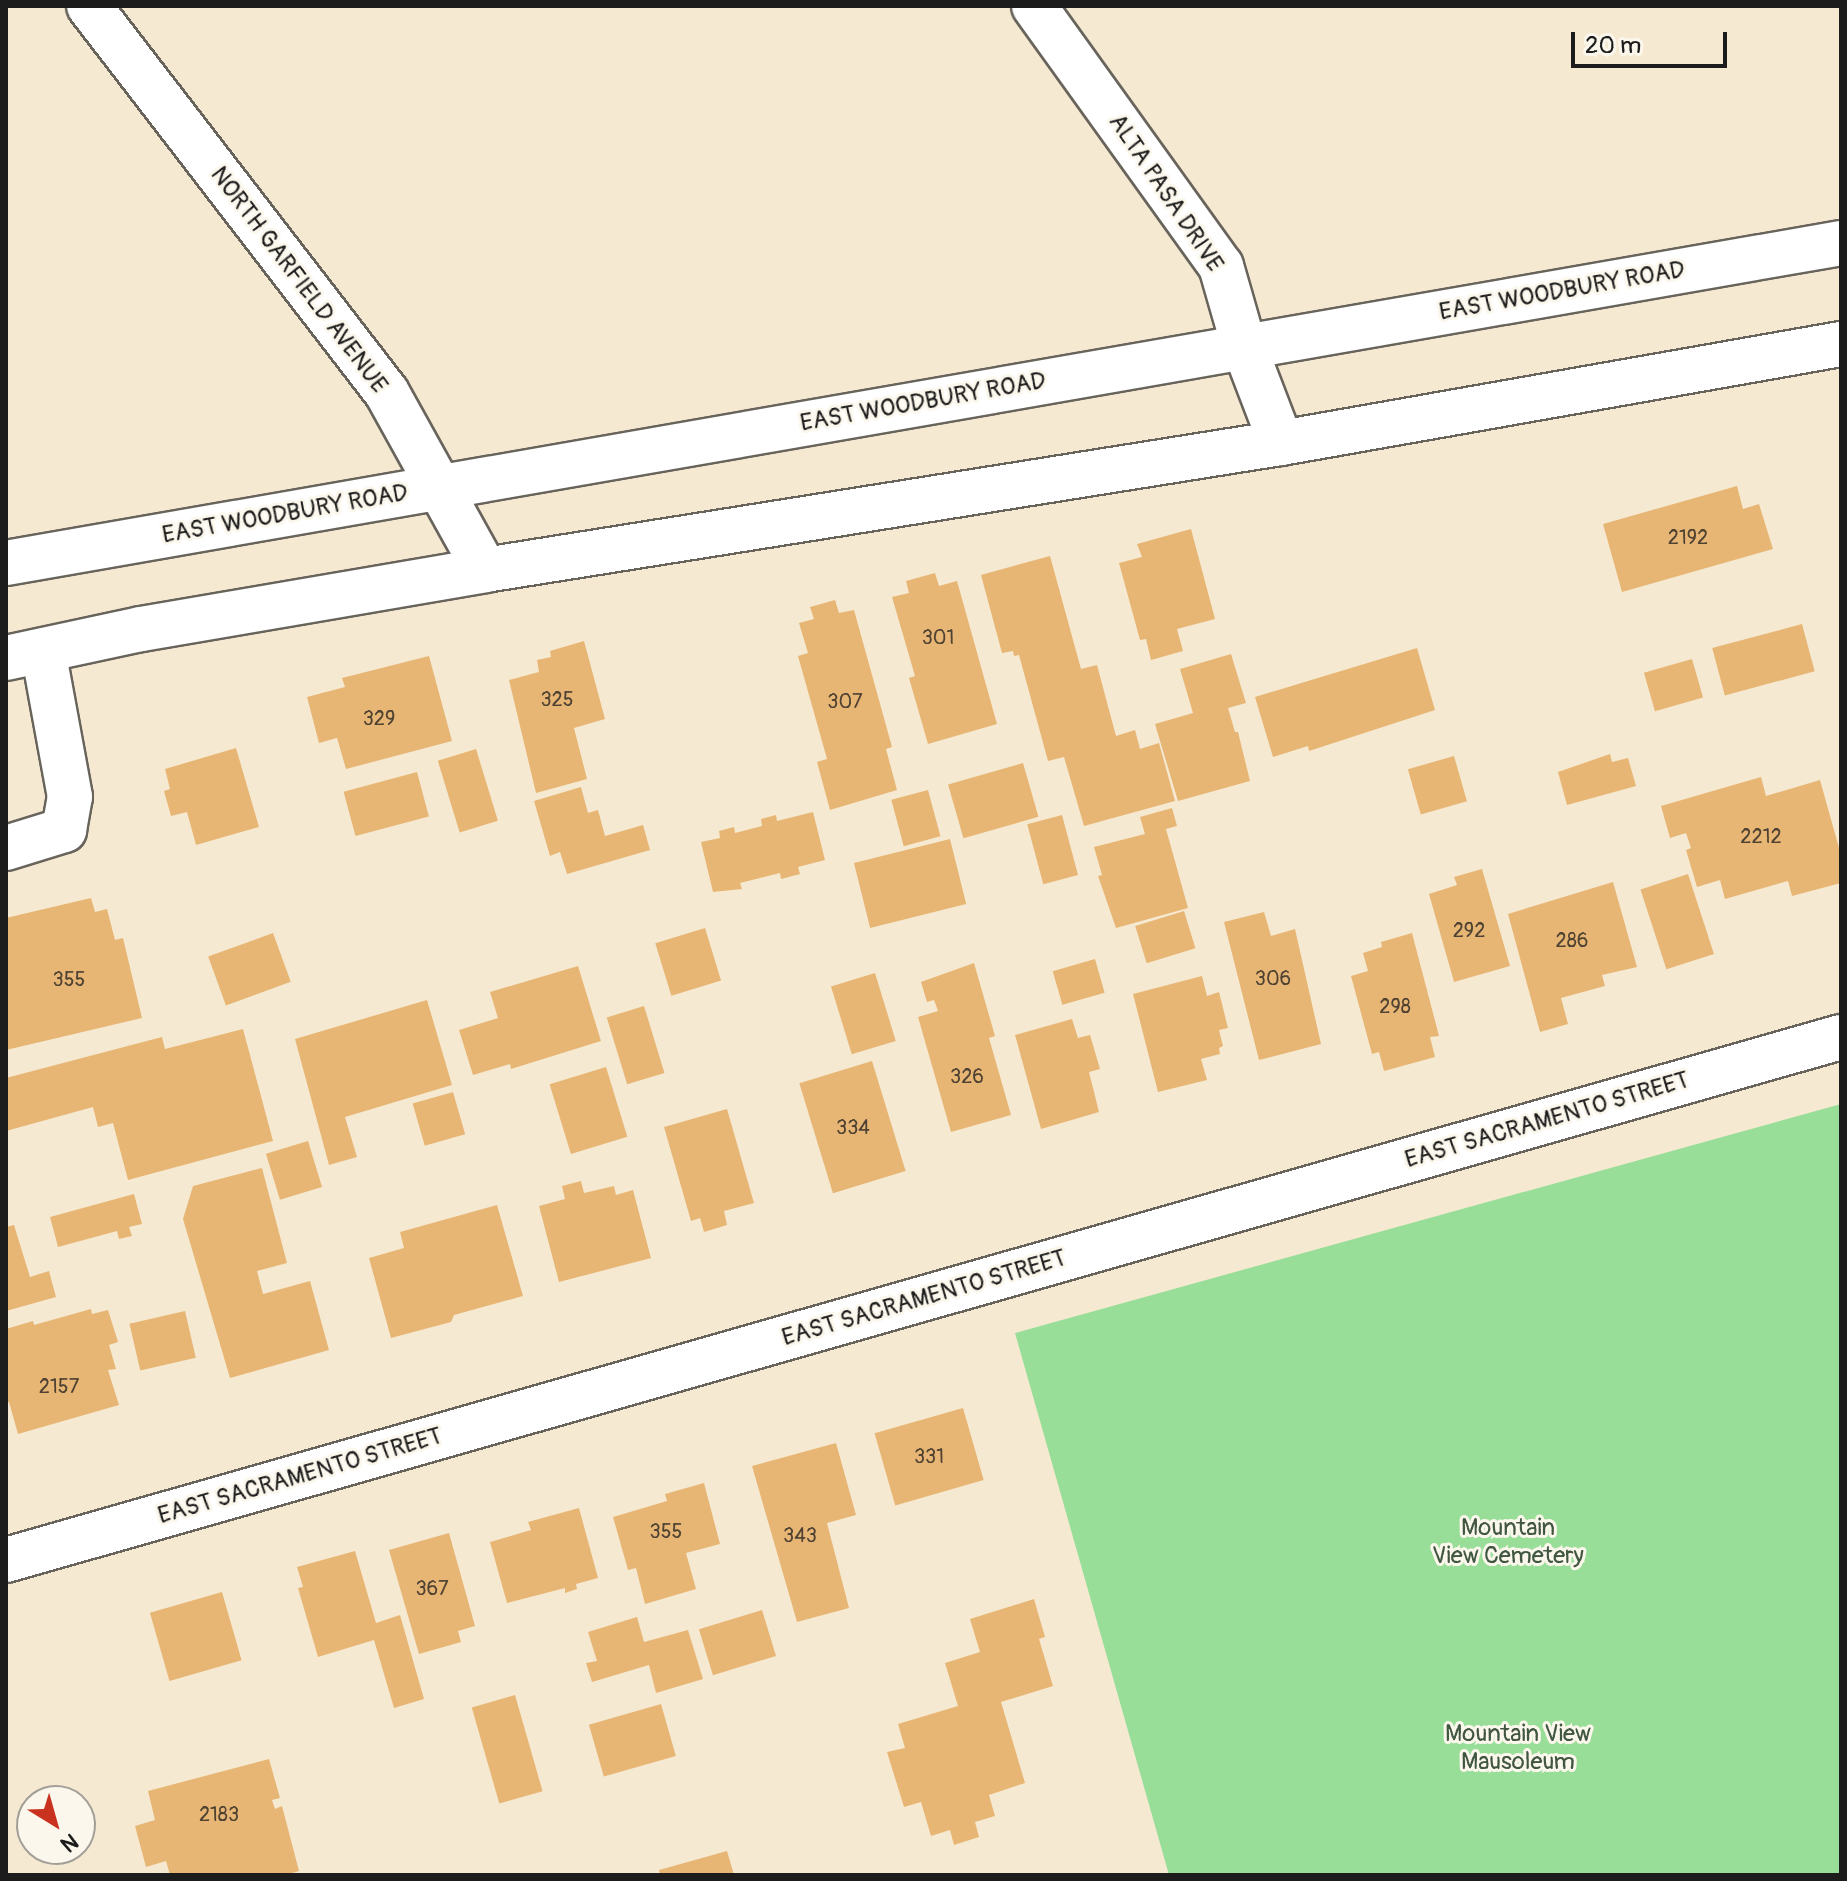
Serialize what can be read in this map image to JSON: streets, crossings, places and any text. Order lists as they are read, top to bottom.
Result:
{
  "streets": {
    "main road": [
      "ALTA PASA DRIVE",
      "NORTH GARFIELD AVENUE",
      "EAST WOODBURY ROAD",
      "EAST SACRAMENTO STREET"
    ]
  },
  "crossings": [
    ["ALTA PASA DRIVE", "EAST WOODBURY ROAD"],
    ["NORTH GARFIELD AVENUE", "EAST WOODBURY ROAD"]
  ],
  "parks": ["Mountain View Cemetery", "Mountain View Mausoleum"],
  "house_numbers": [
    "2192",
    "301",
    "325",
    "307",
    "329",
    "2212",
    "292",
    "286",
    "306",
    "355",
    "298",
    "326",
    "334",
    "2157",
    "331",
    "355",
    "343",
    "367",
    "2183"
  ],
  "scale_bar": "20 m",
  "north": "bottom right"
}
